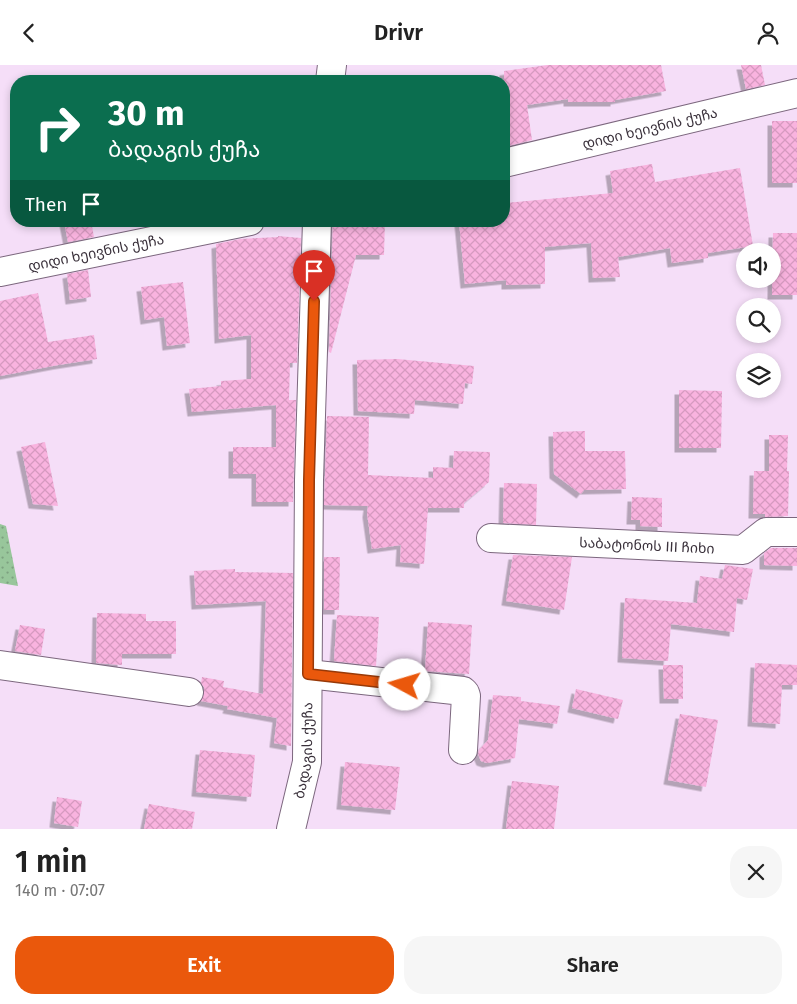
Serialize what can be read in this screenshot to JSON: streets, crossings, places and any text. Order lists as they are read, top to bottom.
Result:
{
  "streets": {
    "street": ["დიდი ხეივნის ქუჩა", "საბატონოს III ჩიხი", "ბადაგის ქუჩა"]
  },
  "page": {
    "header": "Drivr",
    "turn": ["30 m", "ბადაგის ქუჩა"],
    "then": "Then",
    "heading": ["1 min", "140 m · 07:07"],
    "buttons": ["Exit", "Share"]
  }
}
